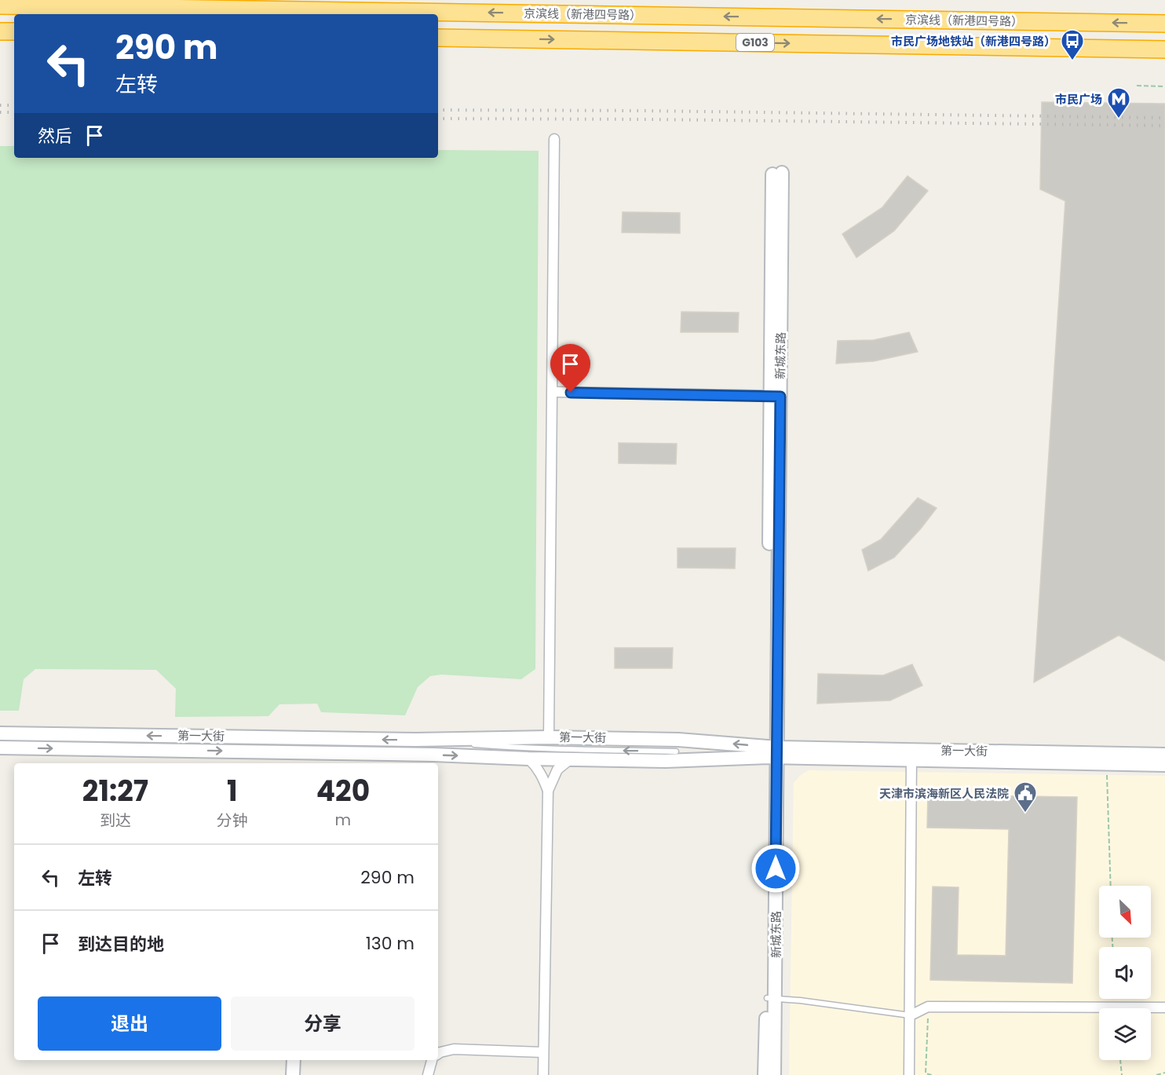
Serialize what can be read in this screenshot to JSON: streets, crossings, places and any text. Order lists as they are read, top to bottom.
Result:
{
  "streets": {
    "highway": ["京滨线（新港四号路）", "G103"],
    "main road": ["新城东路", "第一大街"]
  },
  "crossings": [
    ["新城东路", "第一大街"]
  ],
  "places": {
    "bus stop": ["市民广场地铁站（新港四号路）"],
    "metro station": ["市民广场"],
    "public building": ["天津市滨海新区人民法院"]
  },
  "north": "bottom right",
  "page": {
    "turn": ["290 m", "左转"],
    "then": "然后",
    "eta": [
      "21:27",
      "到达",
      "1",
      "分钟",
      "420",
      "m"
    ],
    "list": [
      {
        "name": "左转",
        "value": "290 m"
      },
      {
        "name": "到达目的地",
        "value": "130 m"
      }
    ],
    "buttons": ["退出", "分享"]
  }
}
